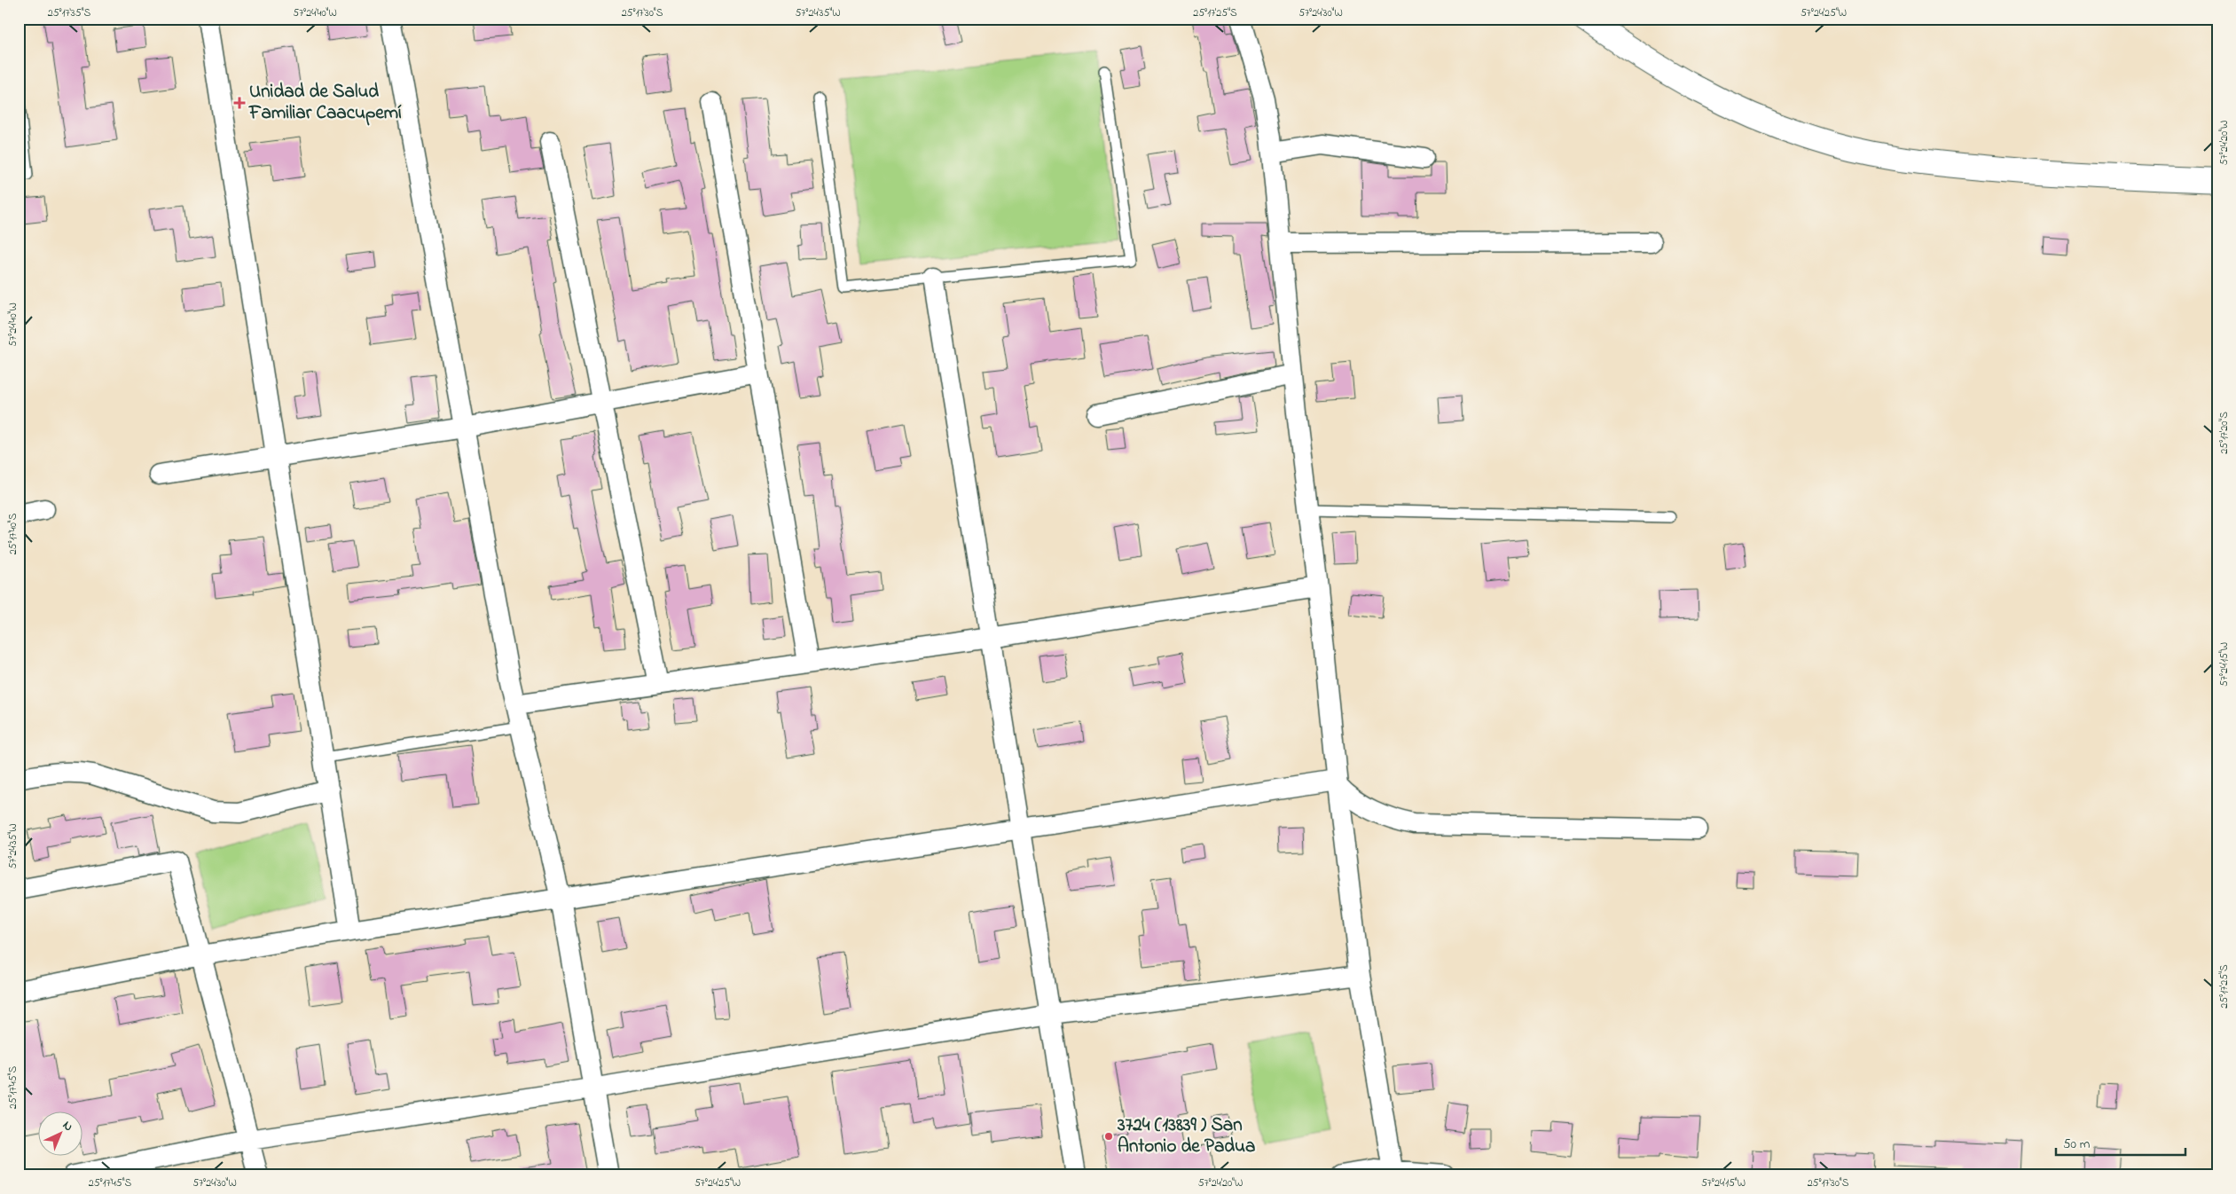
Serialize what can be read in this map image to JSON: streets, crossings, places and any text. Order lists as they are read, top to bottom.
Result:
{
  "places": {
    "health": ["Unidad de Salud Familiar Caacupemí"],
    "other": ["3724 (13839 ) San Antonio de Padua"]
  },
  "scale_bar": "50 m",
  "north": "top right",
  "coordinates": [
    "25°17'35\"S",
    "57°24'40\"W",
    "25°17'30\"S",
    "57°24'35\"W",
    "25°17'25\"S",
    "57°24'30\"W",
    "57°24'25\"W",
    "57°24'20\"W",
    "25°17'20\"S",
    "25°17'40\"S",
    "57°24'15\"W",
    "25°17'45\"S"
  ]
}
